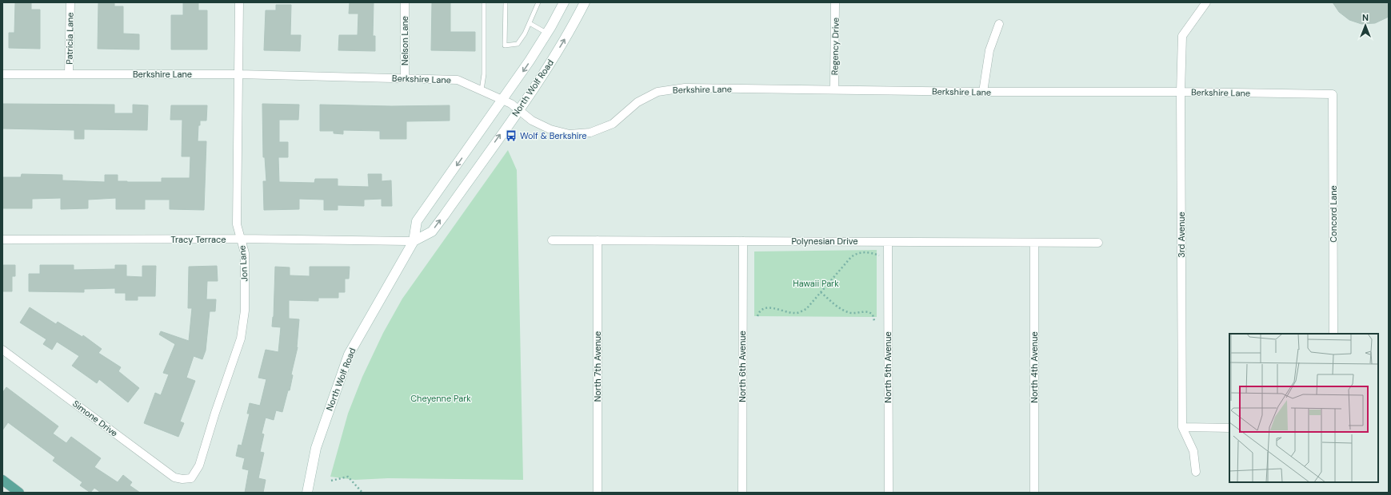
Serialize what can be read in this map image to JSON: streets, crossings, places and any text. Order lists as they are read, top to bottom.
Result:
{
  "streets": {
    "main road": ["North Wolf Road"],
    "street": [
      "Patricia Lane",
      "Nelson Lane",
      "Regency Drive",
      "Berkshire Lane",
      "Concord Lane",
      "3rd Avenue",
      "Tracy Terrace",
      "Polynesian Drive",
      "Jon Lane",
      "North 7th Avenue",
      "North 6th Avenue",
      "North 5th Avenue",
      "North 4th Avenue",
      "Simone Drive"
    ]
  },
  "crossings": [
    ["Patricia Lane", "Berkshire Lane"],
    ["Nelson Lane", "Berkshire Lane"],
    ["Regency Drive", "Berkshire Lane"],
    ["Berkshire Lane", "North Wolf Road"],
    ["Berkshire Lane", "Concord Lane"],
    ["Berkshire Lane", "3rd Avenue"],
    ["Berkshire Lane", "Jon Lane"],
    ["North Wolf Road", "Tracy Terrace"],
    ["Tracy Terrace", "Jon Lane"],
    ["Polynesian Drive", "North 7th Avenue"],
    ["Polynesian Drive", "North 6th Avenue"],
    ["Polynesian Drive", "North 5th Avenue"],
    ["Polynesian Drive", "North 4th Avenue"],
    ["Jon Lane", "Simone Drive"]
  ],
  "parks": ["Hawaii Park", "Cheyenne Park"],
  "places": {
    "bus stop": ["Wolf & Berkshire"]
  },
  "north": "top"
}
